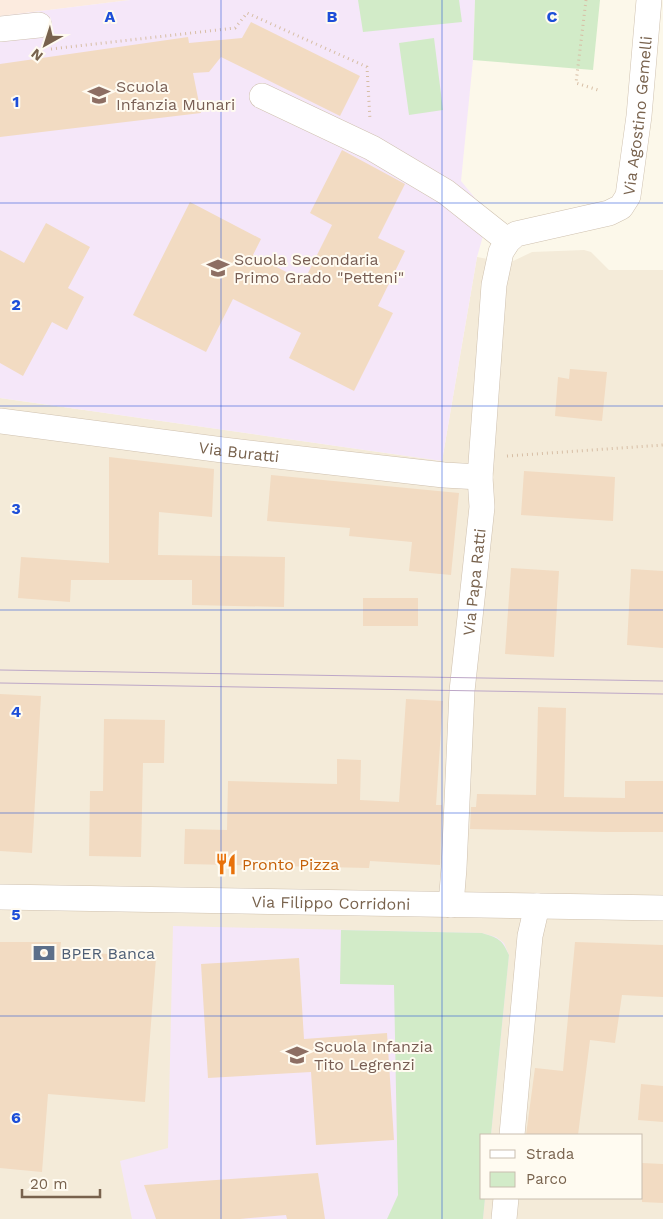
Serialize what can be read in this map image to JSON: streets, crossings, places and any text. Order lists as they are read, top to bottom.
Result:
{
  "streets": {
    "street": [
      "Via Agostino Gemelli",
      "Via Buratti",
      "Via Papa Ratti",
      "Via Filippo Corridoni"
    ]
  },
  "crossings": [
    ["Via Agostino Gemelli", "Via Papa Ratti"],
    ["Via Buratti", "Via Papa Ratti"],
    ["Via Papa Ratti", "Via Filippo Corridoni"]
  ],
  "places": {
    "school or university": ["Scuola Infanzia Munari", "Scuola Secondaria Primo Grado \"Petteni\"", "Scuola Infanzia Tito Legrenzi"],
    "restaurant": ["Pronto Pizza"],
    "bank": ["BPER Banca"]
  },
  "legend": ["Strada", "Parco"],
  "scale_bar": "20 m",
  "north": "bottom left",
  "grid": {
    "columns": ["A", "B", "C"],
    "rows": [
      "1",
      "2",
      "3",
      "4",
      "5",
      "6"
    ]
  }
}
